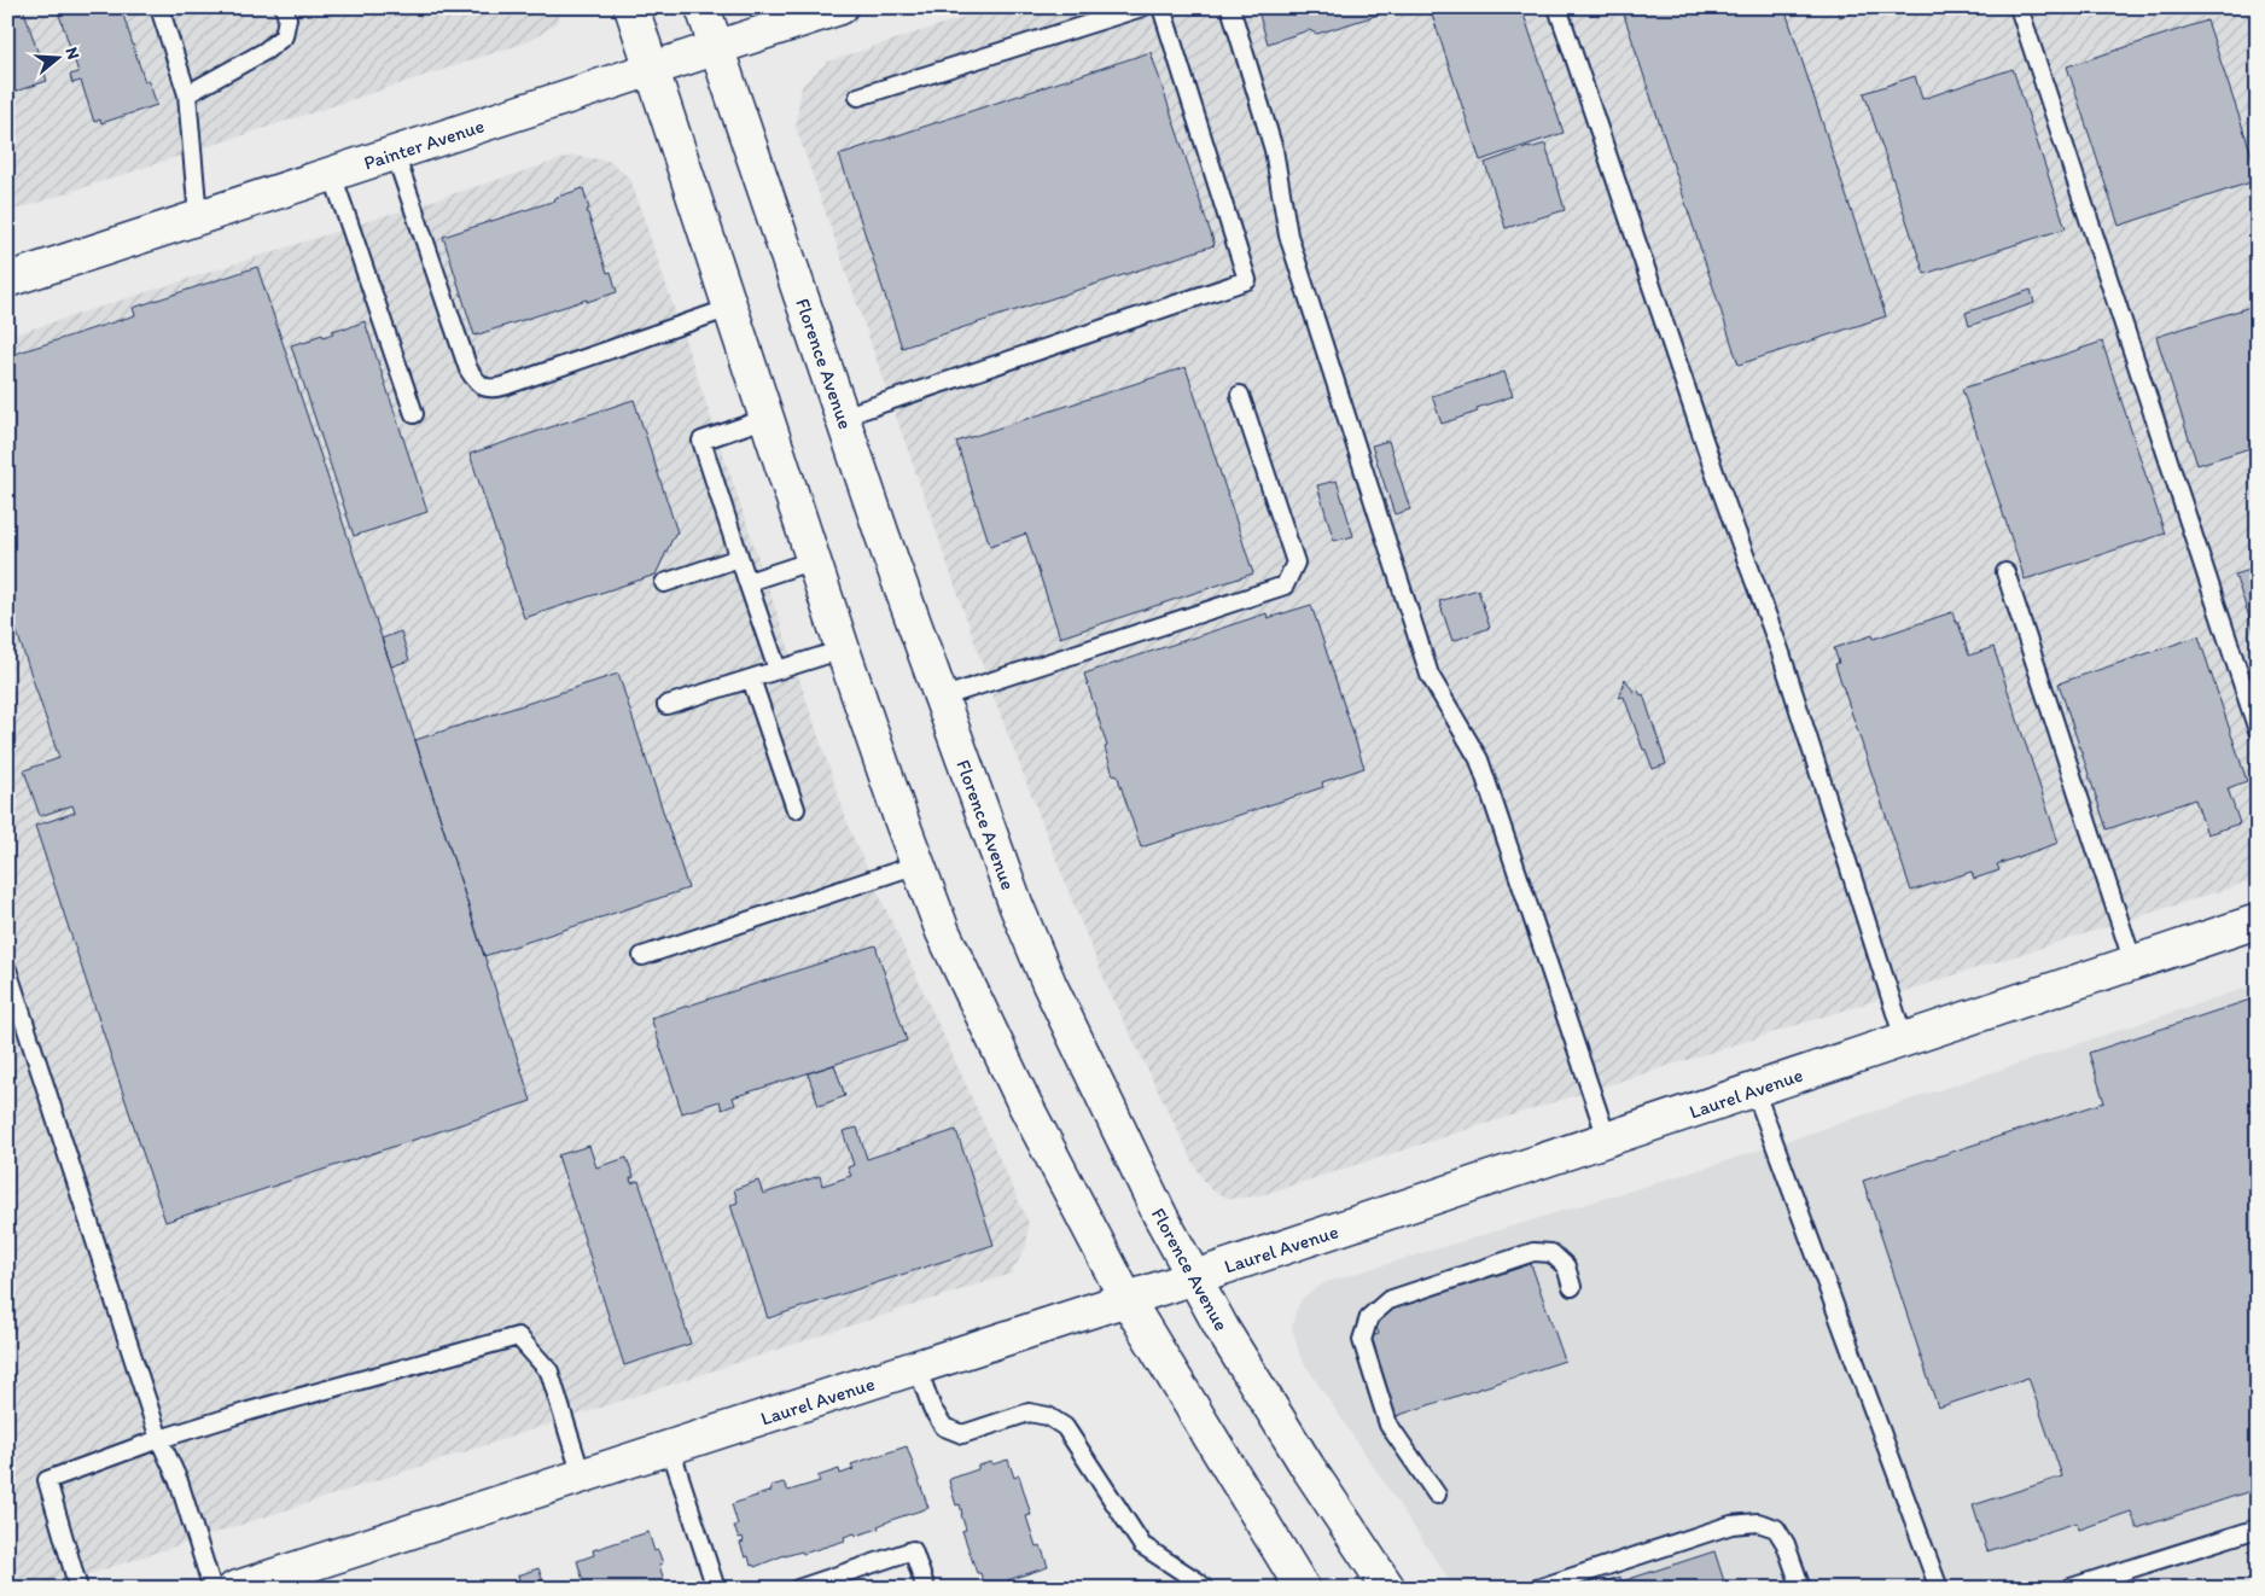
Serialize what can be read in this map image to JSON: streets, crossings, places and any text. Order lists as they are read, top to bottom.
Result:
{
  "streets": {
    "main road": ["Painter Avenue", "Florence Avenue", "Laurel Avenue"]
  },
  "crossings": [
    ["Painter Avenue", "Florence Avenue"],
    ["Florence Avenue", "Laurel Avenue"]
  ],
  "north": "right"
}
